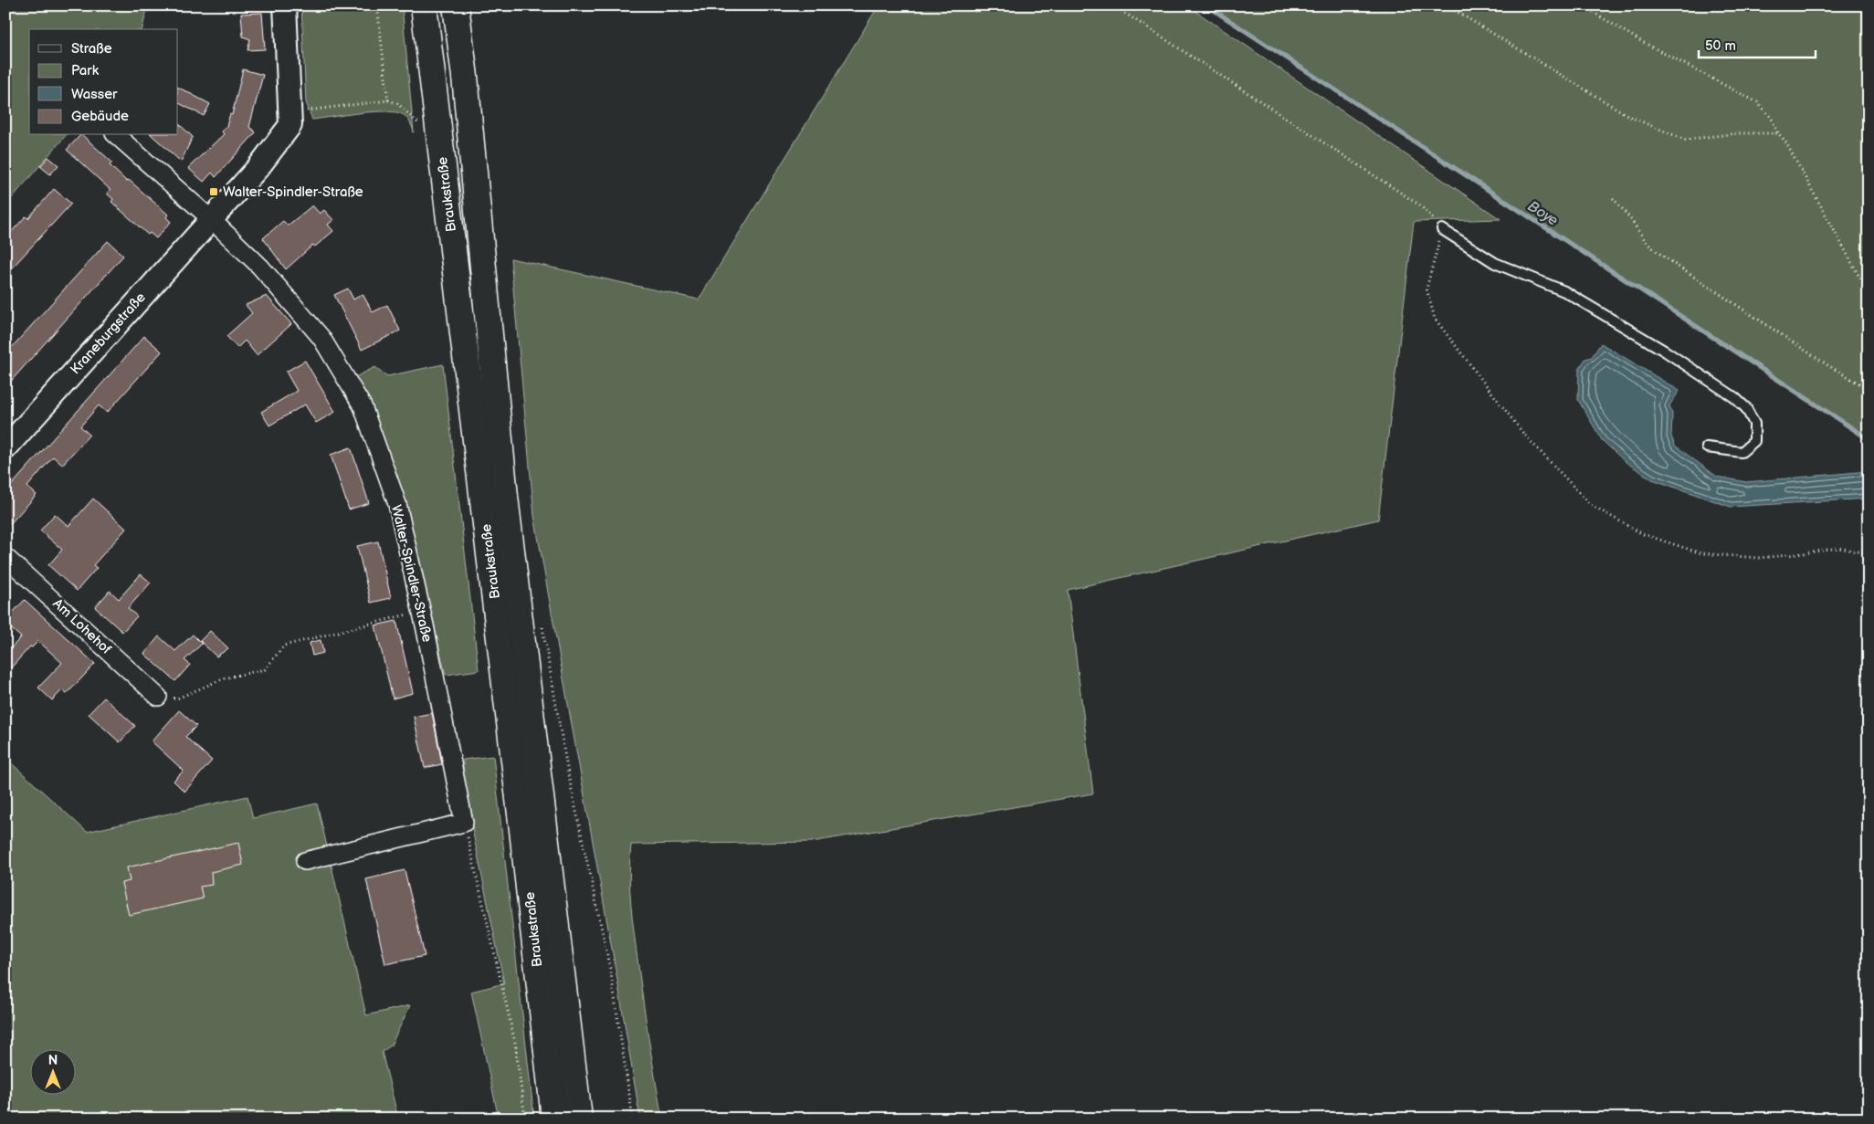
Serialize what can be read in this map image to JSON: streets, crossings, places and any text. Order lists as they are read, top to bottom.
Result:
{
  "streets": {
    "main road": ["Braukstraße"],
    "street": ["Kraneburgstraße", "Walter-Spindler-Straße", "Am Lohehof"]
  },
  "crossings": [
    ["Kraneburgstraße", "Walter-Spindler-Straße"]
  ],
  "water": ["Boye"],
  "places": {
    "transit": ["Walter-Spindler-Straße"]
  },
  "legend": [
    "Straße",
    "Park",
    "Wasser",
    "Gebäude"
  ],
  "scale_bar": "50 m",
  "north": "top"
}
